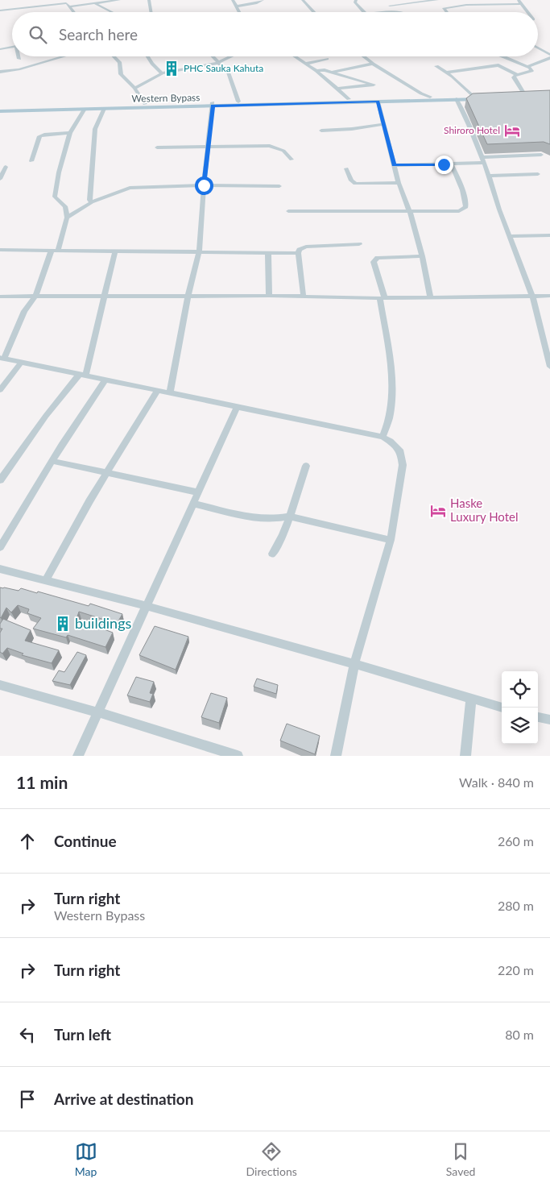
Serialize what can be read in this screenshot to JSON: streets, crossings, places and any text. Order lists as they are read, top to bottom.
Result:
{
  "streets": {
    "main road": ["Western Bypass"]
  },
  "places": {
    "building": ["PHC Sauka Kahuta", "buildings"],
    "hotel": ["Shiroro Hotel", "Haske Luxury Hotel"]
  },
  "page": {
    "search": "Search here",
    "heading": ["11 min", "Walk · 840 m"],
    "list": [
      ["Continue", "260 m"],
      ["Turn right", "Western Bypass", "280 m"],
      ["Turn right", "220 m"],
      ["Turn left", "80 m"],
      "Arrive at destination"
    ],
    "nav": ["Map", "Directions", "Saved"]
  }
}
